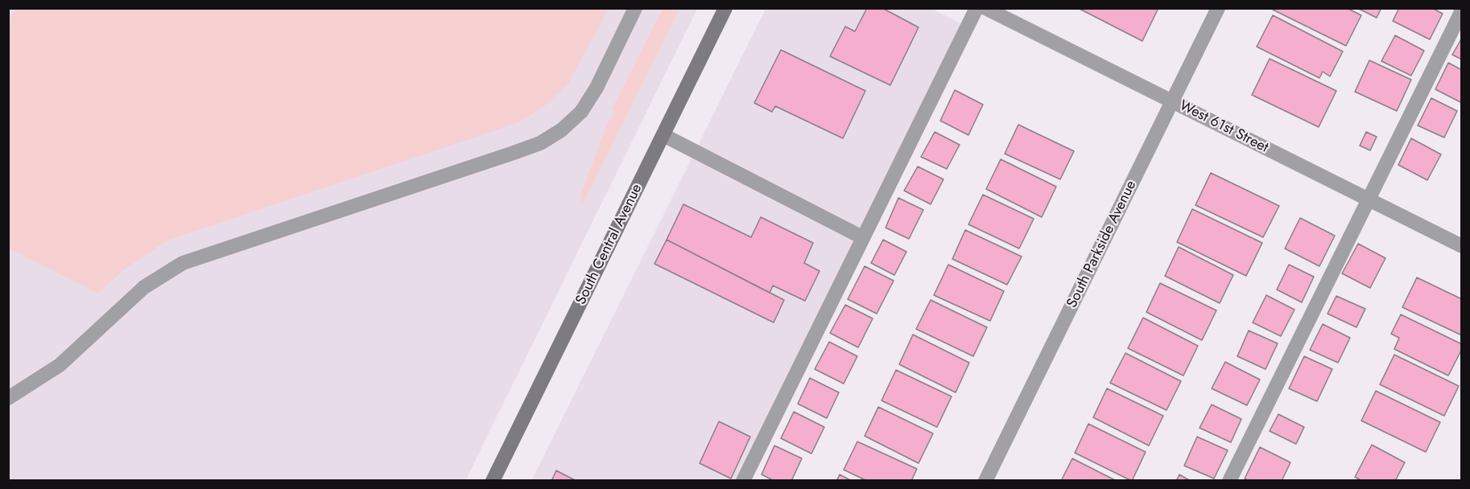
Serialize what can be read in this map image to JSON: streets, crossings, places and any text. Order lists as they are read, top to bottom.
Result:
{
  "streets": {
    "main road": ["South Central Avenue"],
    "street": ["West 61st Street", "South Parkside Avenue"]
  },
  "crossings": [
    ["West 61st Street", "South Parkside Avenue"]
  ]
}
